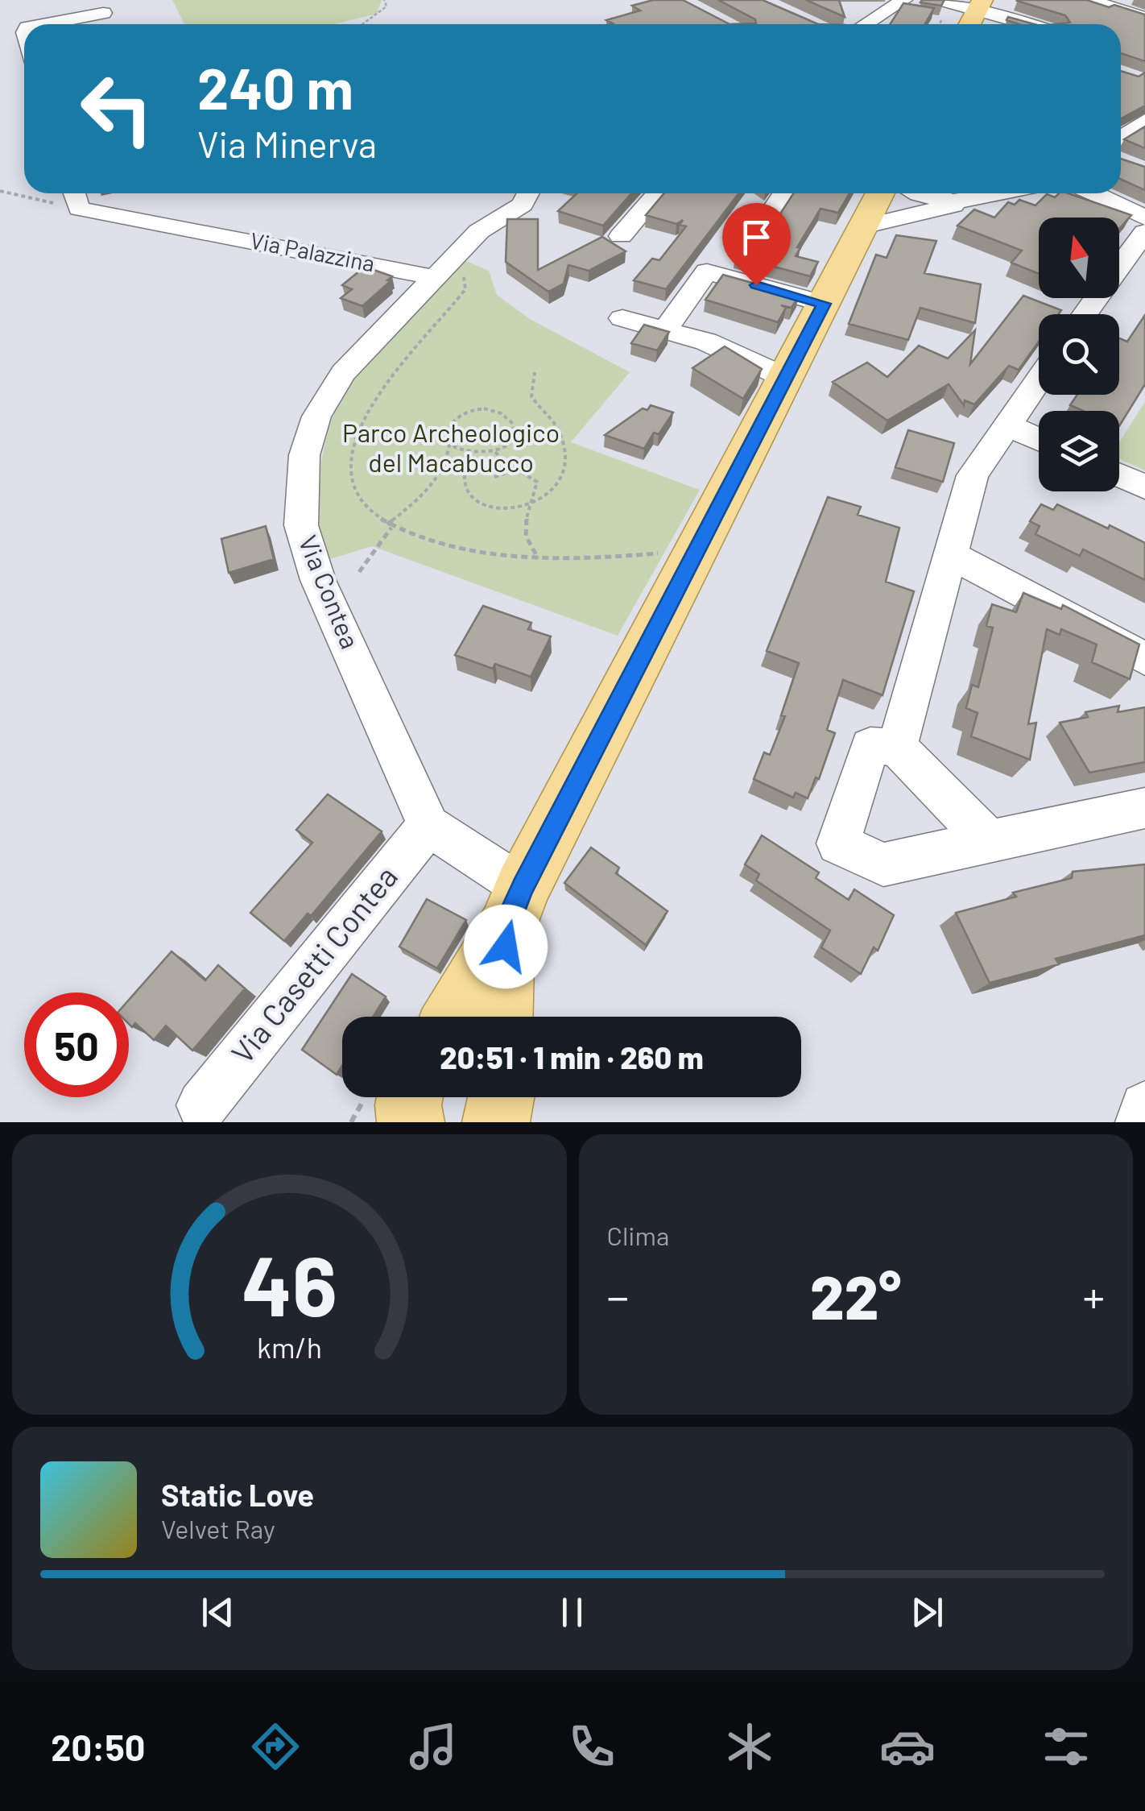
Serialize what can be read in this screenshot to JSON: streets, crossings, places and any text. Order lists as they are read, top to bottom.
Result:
{
  "streets": {
    "street": ["Via Palazzina", "Via Contea", "Via Casetti Contea"]
  },
  "crossings": [
    ["Via Palazzina", "Via Contea"],
    ["Via Contea", "Via Casetti Contea"]
  ],
  "parks": ["Parco Archeologico del Macabucco"],
  "north": "top",
  "page": {
    "turn": ["240 m", "Via Minerva"],
    "limit": "50",
    "trip": "20:51 · 1 min · 260 m",
    "tile": "Clima",
    "heat": ["−", "22°", "+"],
    "song": ["Static Love", "Velvet Ray"],
    "tabs": "20:50",
    "gauge": ["46", "km/h"]
  }
}
